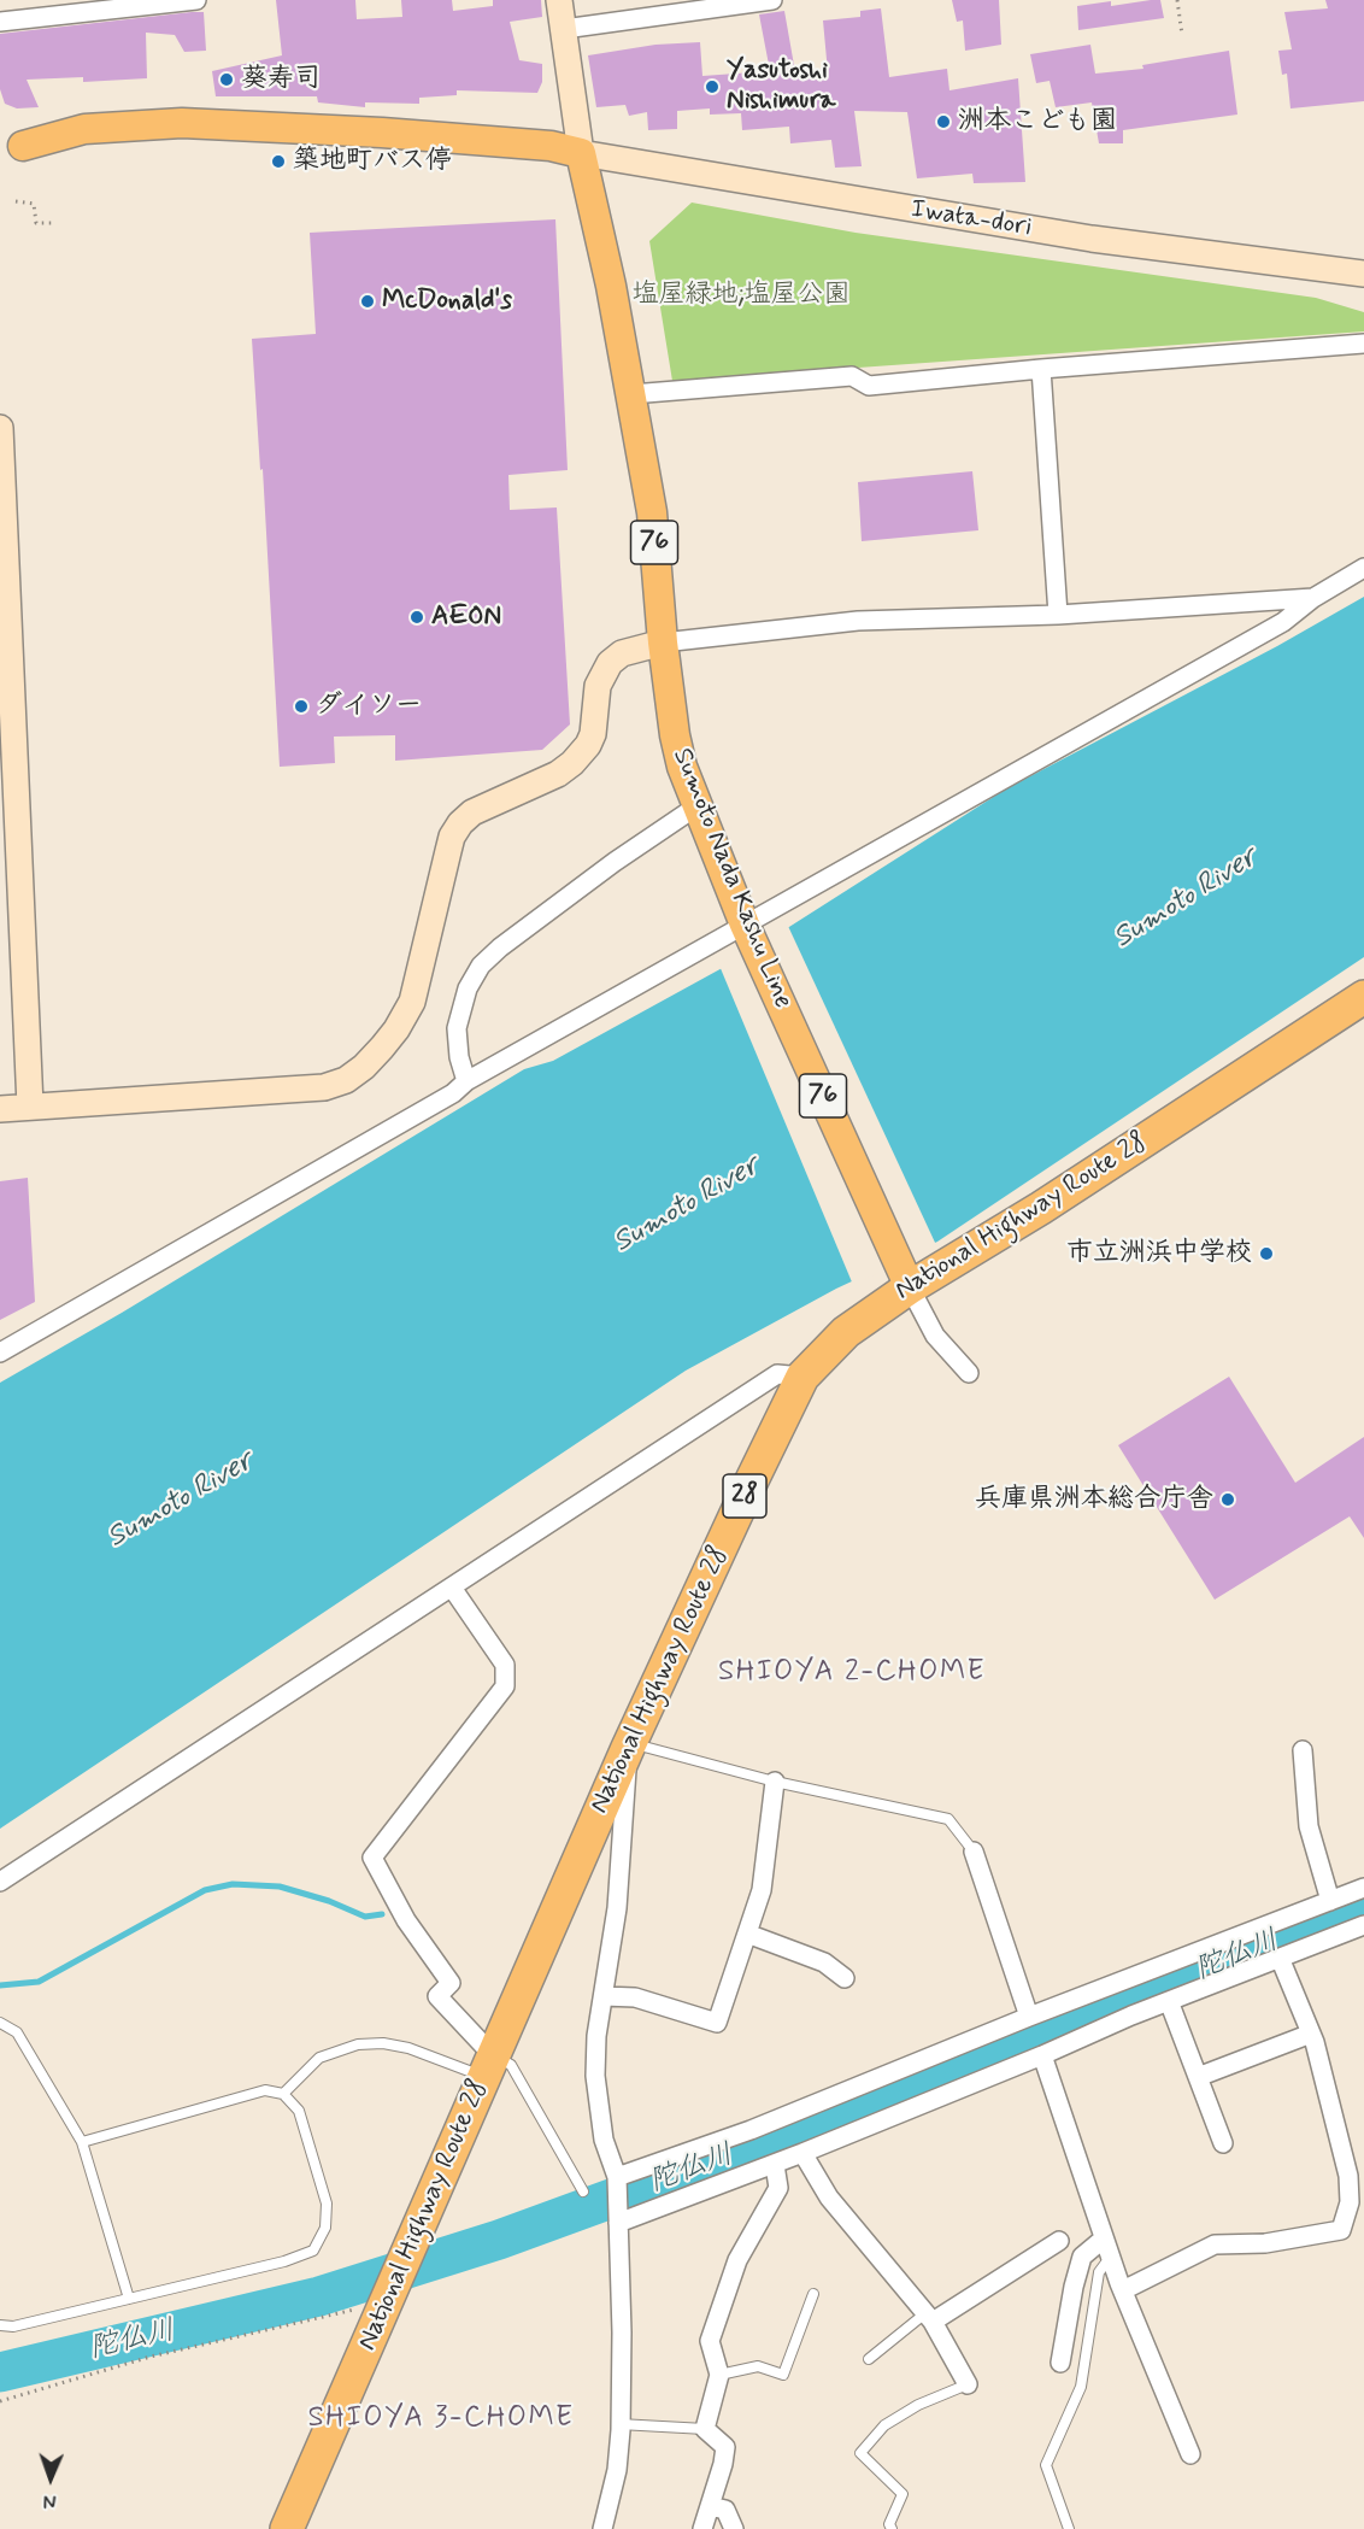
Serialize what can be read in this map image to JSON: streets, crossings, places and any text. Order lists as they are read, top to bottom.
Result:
{
  "streets": {
    "highway": ["National Highway Route 28", "28"],
    "main road": ["76", "Sumoto Nada Kashu Line"],
    "street": ["Iwata-dori"]
  },
  "crossings": [
    ["Iwata-dori", "Sumoto Nada Kashu Line"],
    ["Sumoto Nada Kashu Line", "National Highway Route 28"]
  ],
  "districts": ["SHIOYA 2-CHOME", "SHIOYA 3-CHOME"],
  "water": ["Sumoto River", "陀仏川"],
  "parks": ["塩屋緑地;塩屋公園"],
  "places": [
    "葵寿司",
    "Yasutoshi Nishimura",
    "洲本こども園",
    "築地町バス停",
    "McDonald's",
    "AEON",
    "ダイソー",
    "市立洲浜中学校",
    "兵庫県洲本総合庁舎"
  ],
  "north": "bottom"
}
